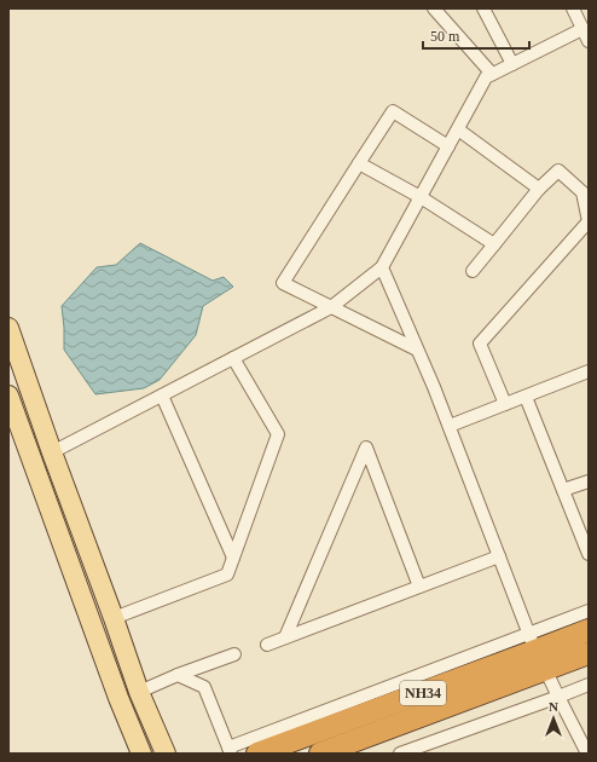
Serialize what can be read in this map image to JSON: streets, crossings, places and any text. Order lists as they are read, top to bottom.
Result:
{
  "streets": {
    "highway": ["NH34"]
  },
  "scale_bar": "50 m",
  "north": "top"
}
